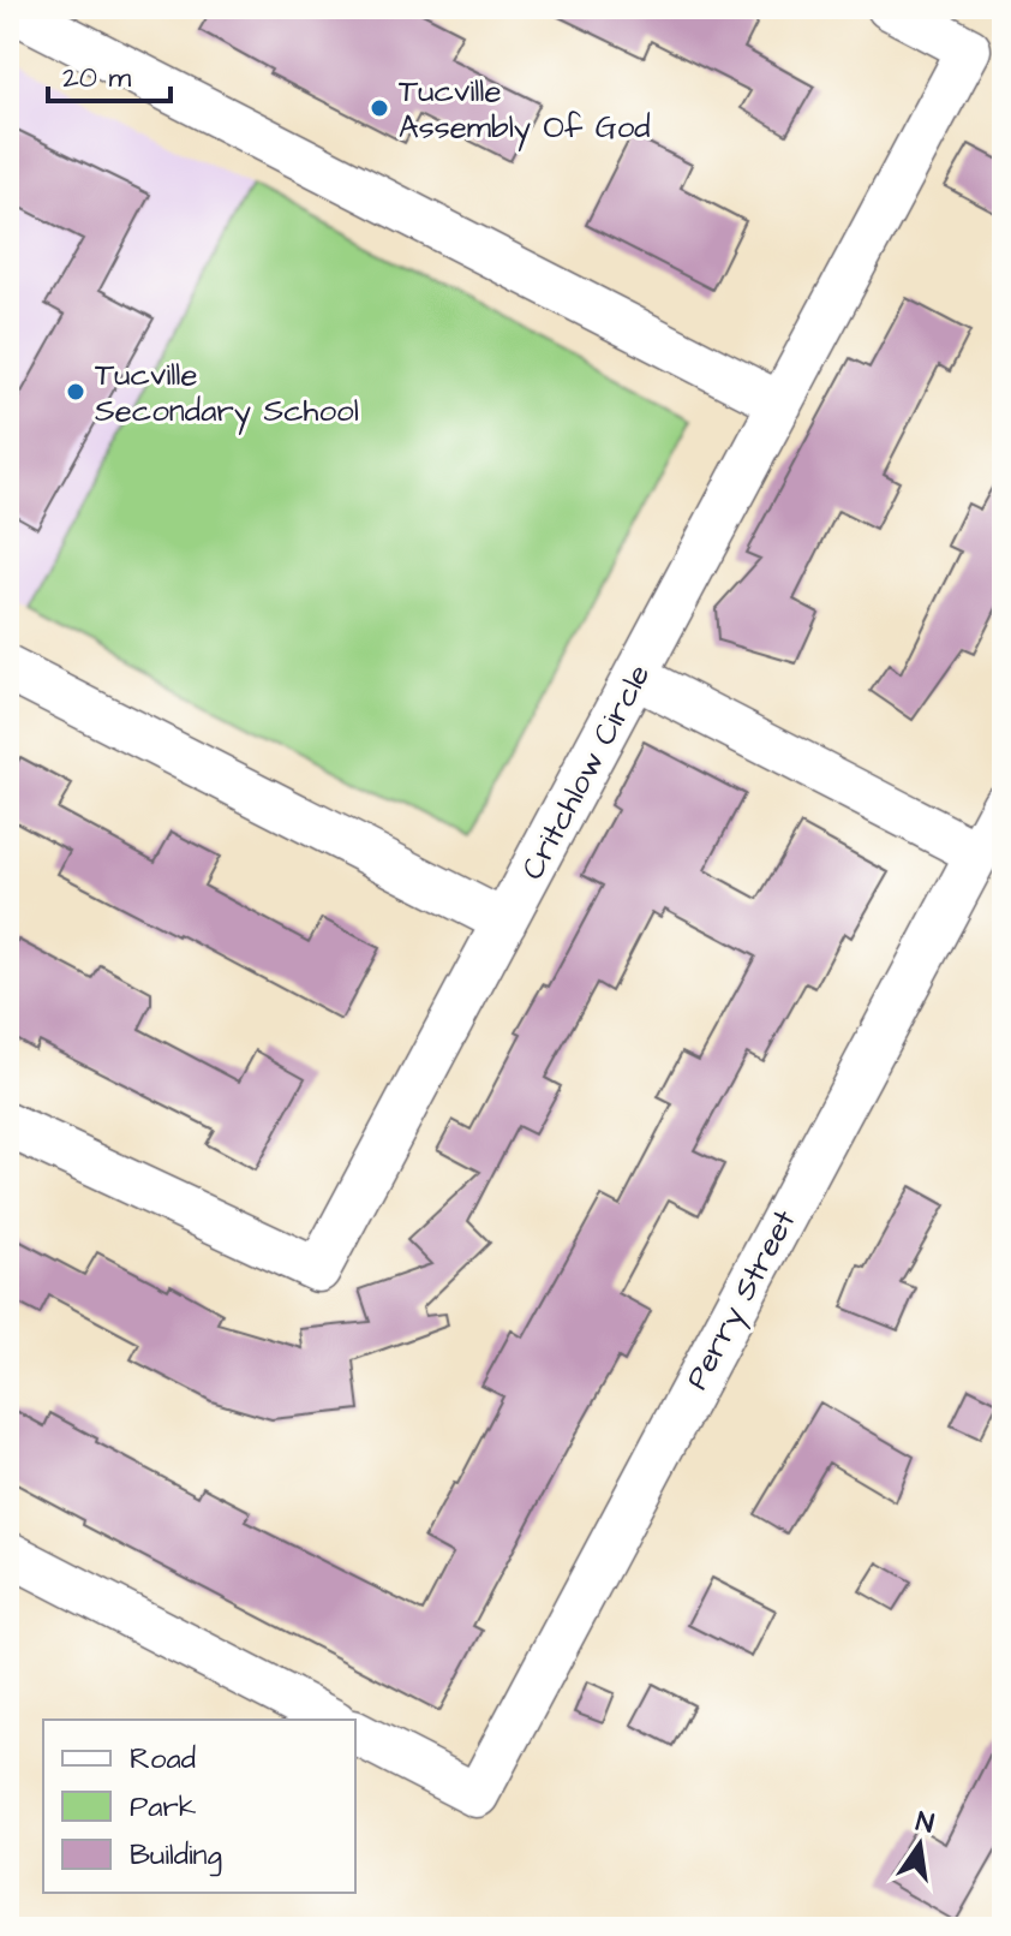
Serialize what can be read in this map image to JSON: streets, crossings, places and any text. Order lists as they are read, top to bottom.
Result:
{
  "streets": {
    "street": ["Critchlow Circle", "Perry Street"]
  },
  "places": ["Tucville Assembly Of God", "Tucville Secondary School"],
  "legend": ["Road", "Park", "Building"],
  "scale_bar": "20 m",
  "north": "top"
}
